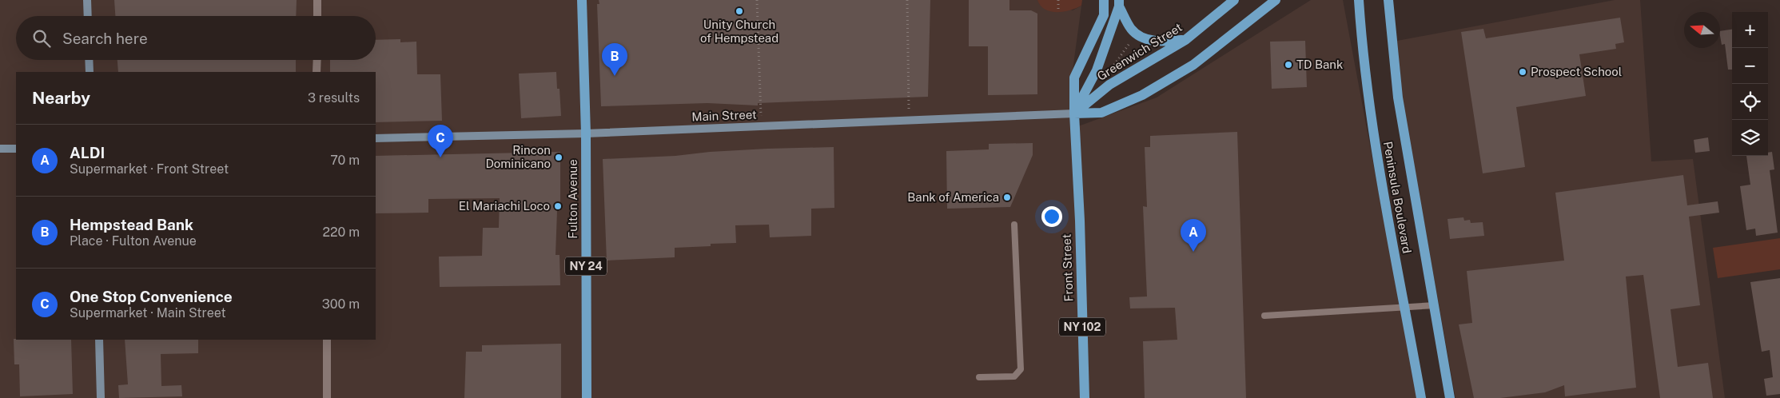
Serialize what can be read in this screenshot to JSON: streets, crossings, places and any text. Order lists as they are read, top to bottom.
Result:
{
  "streets": {
    "main road": [
      "Greenwich Street",
      "Peninsula Boulevard",
      "Fulton Avenue",
      "NY 24",
      "Front Street",
      "NY 102"
    ],
    "street": ["Main Street"]
  },
  "crossings": [
    ["Greenwich Street", "Main Street"],
    ["Greenwich Street", "Front Street"],
    ["Main Street", "Fulton Avenue"],
    ["Main Street", "Front Street"]
  ],
  "places": [
    "Unity Church of Hempstead",
    "TD Bank",
    "Prospect School",
    "Rincon Dominicano",
    "Bank of America",
    "El Mariachi Loco"
  ],
  "north": "left",
  "page": {
    "map_buttons": ["+", "−"],
    "search": "Search here",
    "pins": ["B", "C", "A"],
    "heading": ["Nearby", "3 results"],
    "list": [
      {
        "mark": "A",
        "name": "ALDI",
        "note": "Supermarket · Front Street",
        "value": "70 m"
      },
      {
        "mark": "B",
        "name": "Hempstead Bank",
        "note": "Place · Fulton Avenue",
        "value": "220 m"
      },
      {
        "mark": "C",
        "name": "One Stop Convenience",
        "note": "Supermarket · Main Street",
        "value": "300 m"
      }
    ]
  }
}
